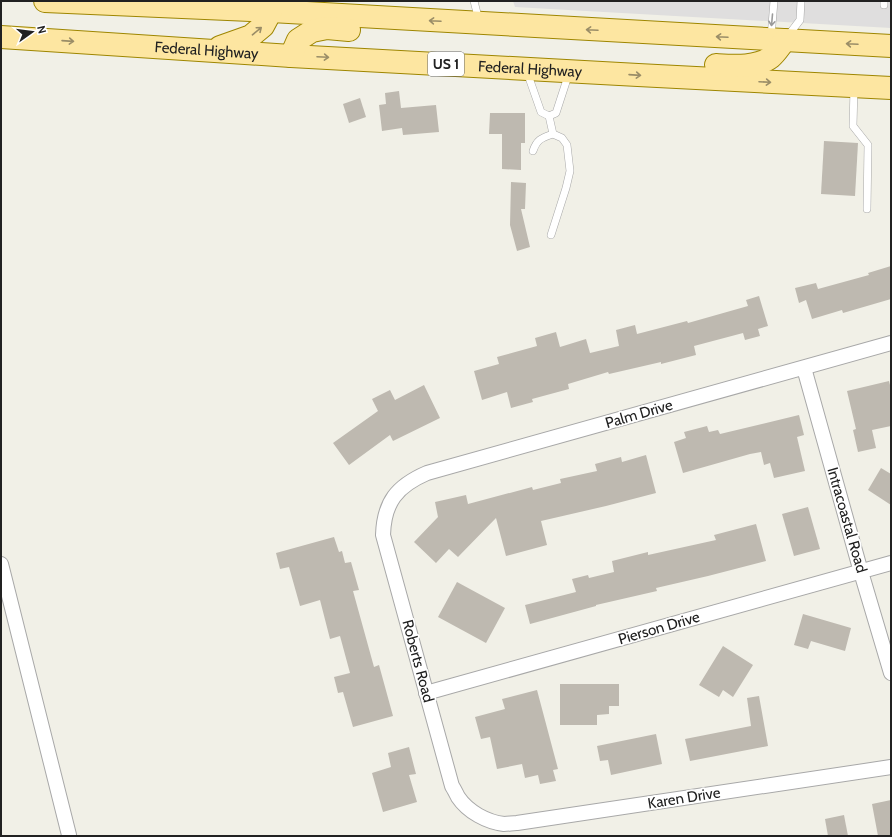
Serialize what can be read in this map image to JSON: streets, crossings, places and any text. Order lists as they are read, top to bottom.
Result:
{
  "streets": {
    "main road": ["Federal Highway", "US 1"],
    "street": [
      "Palm Drive",
      "Intracoastal Road",
      "Pierson Drive",
      "Roberts Road",
      "Karen Drive"
    ]
  },
  "crossings": [
    ["Palm Drive", "Intracoastal Road"],
    ["Palm Drive", "Roberts Road"],
    ["Intracoastal Road", "Pierson Drive"],
    ["Pierson Drive", "Roberts Road"],
    ["Roberts Road", "Karen Drive"]
  ],
  "north": "right"
}
